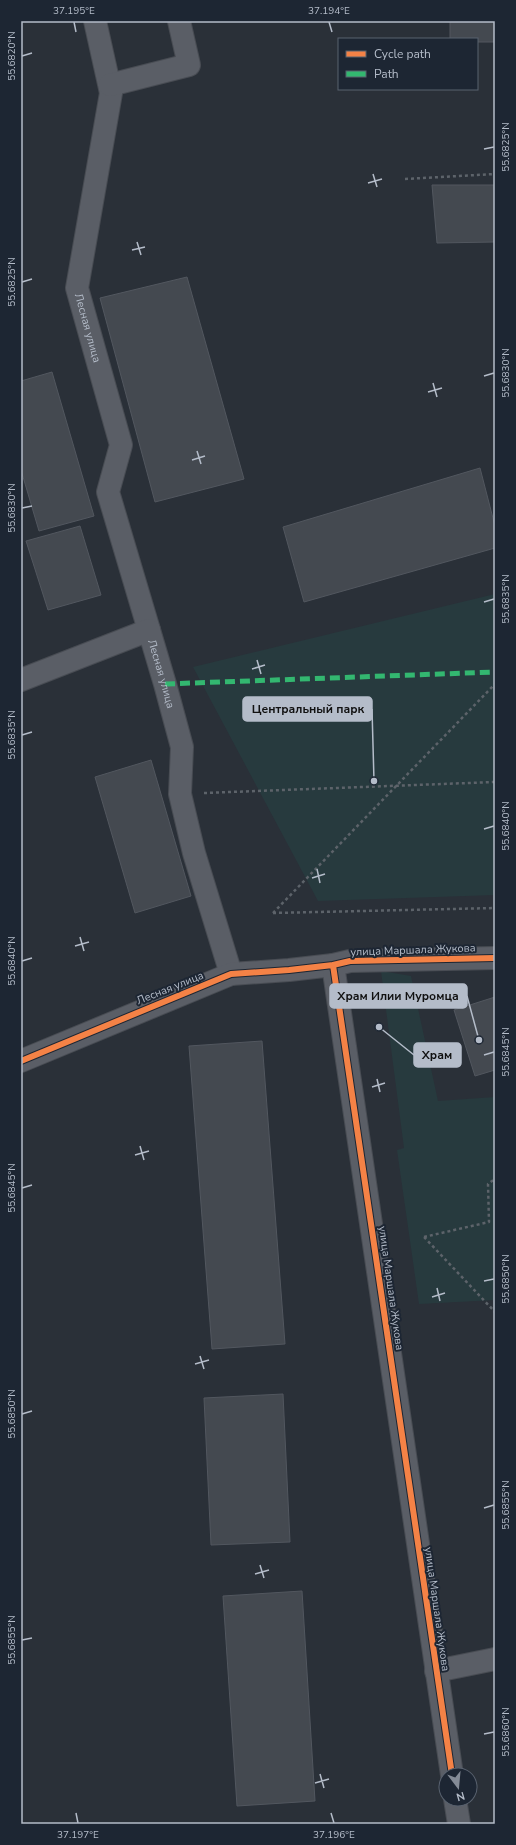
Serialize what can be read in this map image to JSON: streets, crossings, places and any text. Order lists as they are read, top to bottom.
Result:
{
  "streets": {
    "street": ["Лесная улица", "улица Маршала Жукова"]
  },
  "crossings": [
    ["Лесная улица", "улица Маршала Жукова"]
  ],
  "places": ["Центральный парк", "Храм", "Храм Илии Муромца"],
  "legend": ["Cycle path", "Path"],
  "north": "bottom",
  "coordinates": [
    "37.195°E",
    "37.194°E",
    "55.6820°N",
    "55.6825°N",
    "55.6830°N",
    "55.6835°N",
    "55.6840°N",
    "55.6845°N",
    "55.6850°N",
    "55.6855°N",
    "55.6860°N",
    "37.197°E",
    "37.196°E"
  ]
}
